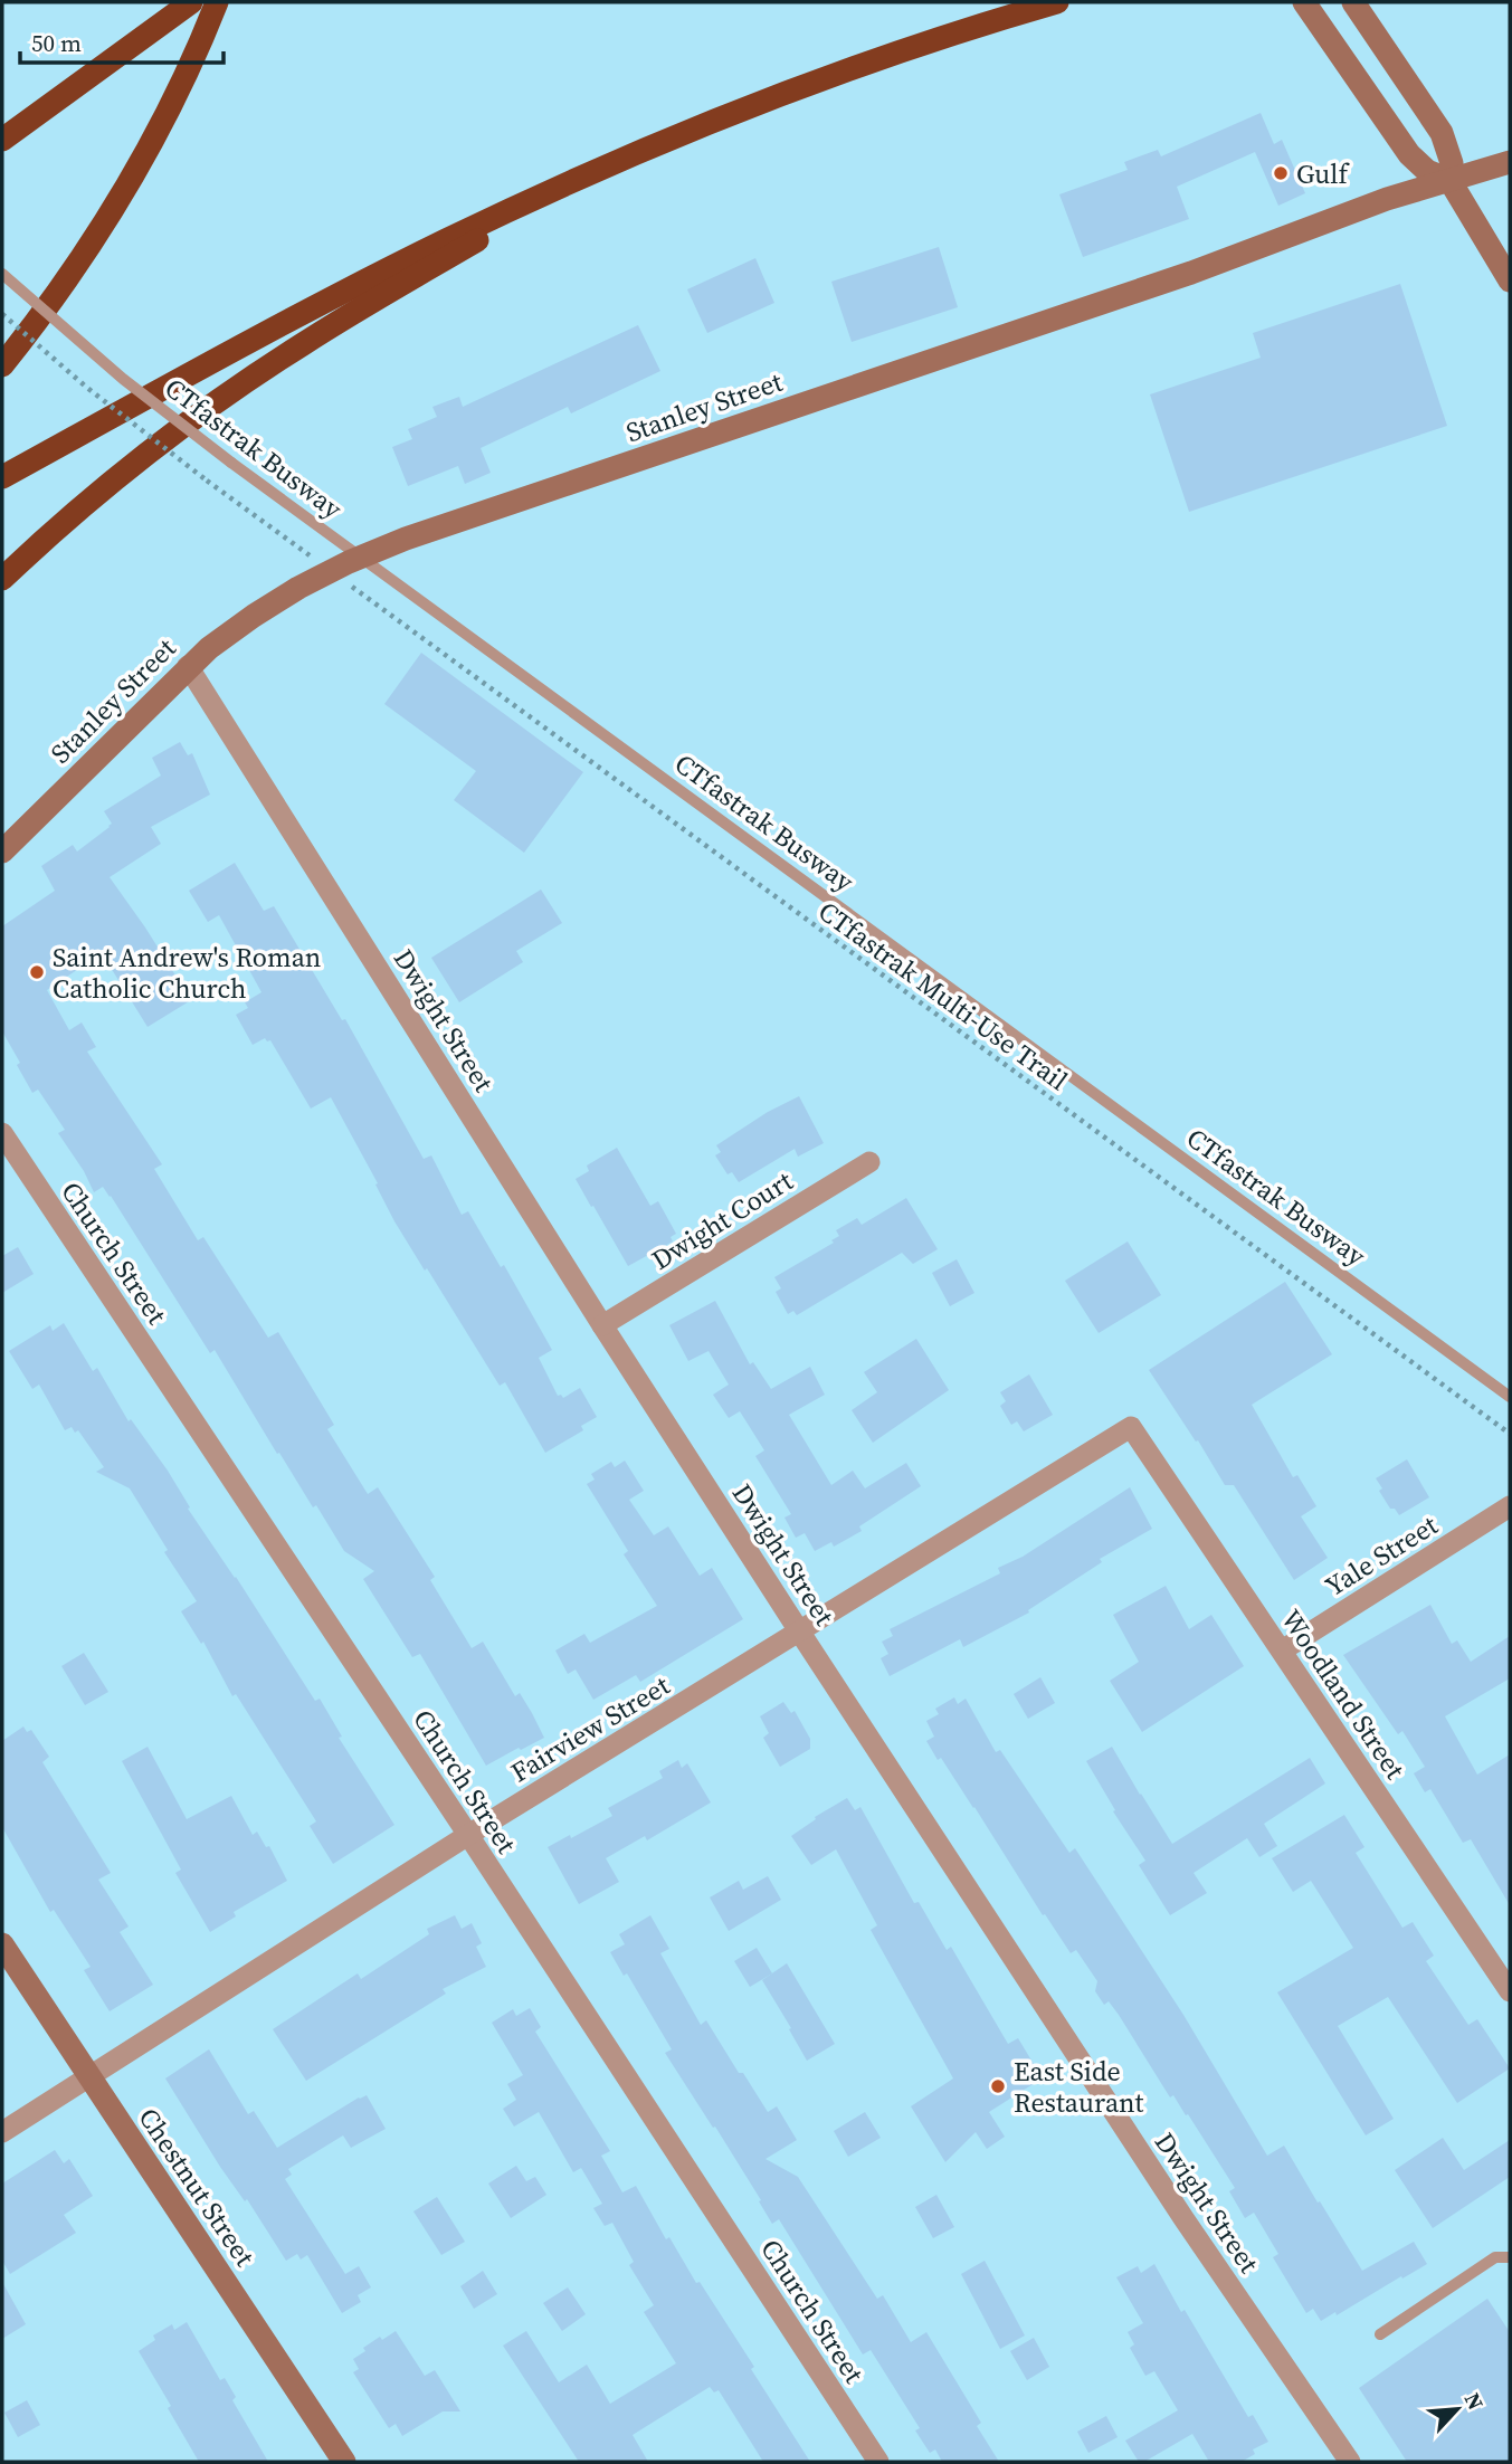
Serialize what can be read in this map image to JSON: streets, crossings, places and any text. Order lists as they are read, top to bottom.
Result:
{
  "streets": {
    "main road": ["Stanley Street", "Chestnut Street"],
    "street": [
      "Dwight Street",
      "Dwight Court",
      "Church Street",
      "Yale Street",
      "Woodland Street",
      "Fairview Street"
    ],
    "lane": ["CTfastrak Busway"],
    "path": ["CTfastrak Multi-Use Trail"]
  },
  "crossings": [
    ["Stanley Street", "CTfastrak Busway"],
    ["Stanley Street", "Dwight Street"],
    ["Dwight Street", "Dwight Court"],
    ["Dwight Street", "Fairview Street"],
    ["Church Street", "Fairview Street"],
    ["Yale Street", "Woodland Street"],
    ["Woodland Street", "Fairview Street"],
    ["Fairview Street", "Chestnut Street"]
  ],
  "places": ["Gulf", "Saint Andrew's Roman Catholic Church", "East Side Restaurant"],
  "scale_bar": "50 m",
  "north": "top right"
}
